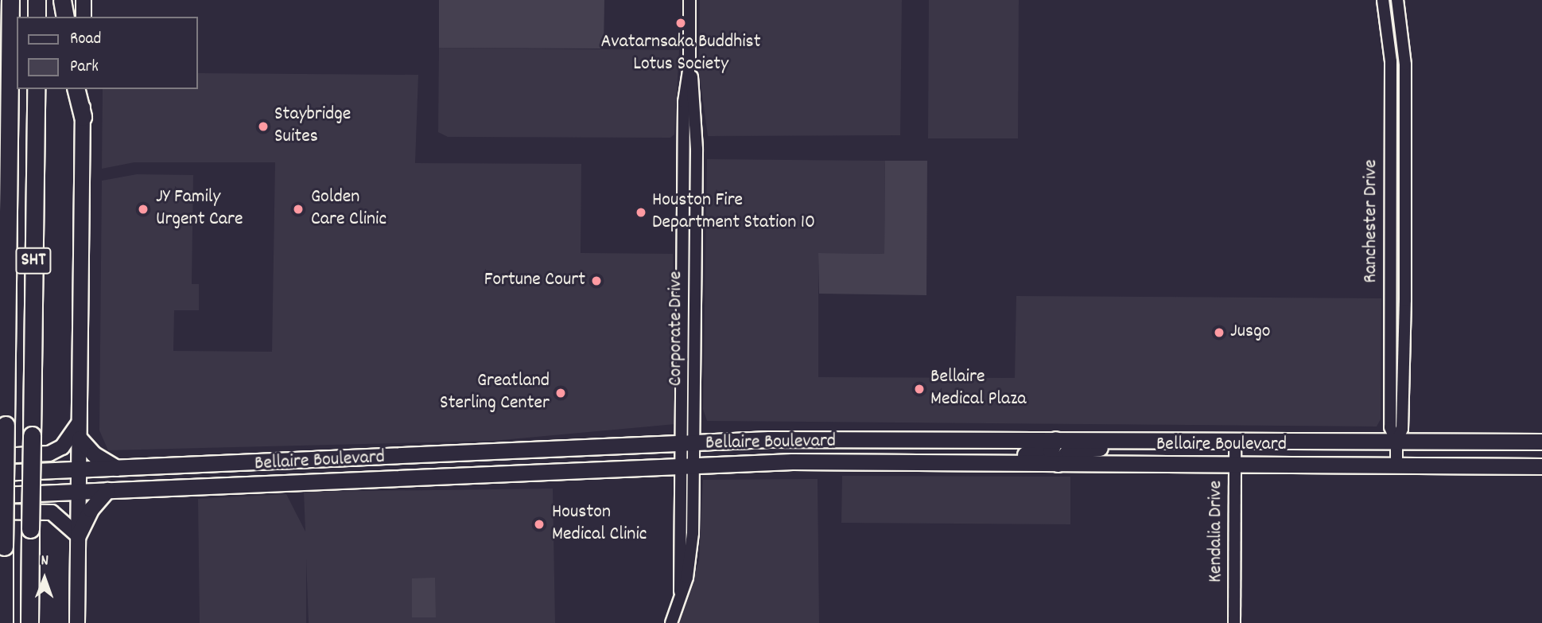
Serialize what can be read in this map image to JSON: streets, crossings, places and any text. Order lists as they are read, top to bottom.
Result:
{
  "streets": {
    "highway": ["SHT"],
    "main road": ["Bellaire Boulevard"],
    "street": ["Ranchester Drive", "Corporate Drive", "Kendalia Drive"]
  },
  "crossings": [
    ["Ranchester Drive", "Bellaire Boulevard"],
    ["Corporate Drive", "Bellaire Boulevard"],
    ["Bellaire Boulevard", "Kendalia Drive"]
  ],
  "places": [
    "Avatarnsaka Buddhist Lotus Society",
    "Staybridge Suites",
    "JY Family Urgent Care",
    "Golden Care Clinic",
    "Houston Fire Department Station 10",
    "Fortune Court",
    "Jusgo",
    "Bellaire Medical Plaza",
    "Greatland Sterling Center",
    "Houston Medical Clinic"
  ],
  "legend": ["Road", "Park"],
  "north": "top"
}
